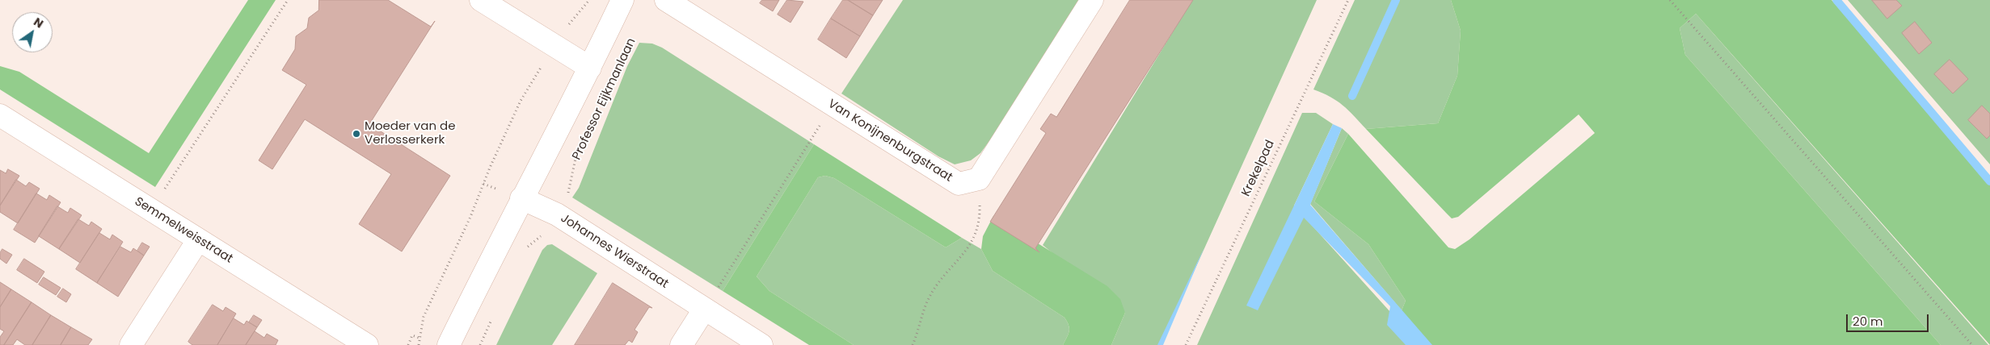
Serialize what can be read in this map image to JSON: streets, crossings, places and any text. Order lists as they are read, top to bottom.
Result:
{
  "streets": {
    "street": ["Van Konijnenburgstraat", "Semmelweisstraat", "Johannes Wierstraat"],
    "path": ["Professor Eijkmanlaan", "Krekelpad"]
  },
  "crossings": [
    ["Professor Eijkmanlaan", "Johannes Wierstraat"]
  ],
  "places": ["Moeder van de Verlosserkerk"],
  "scale_bar": "20 m",
  "north": "top right"
}
